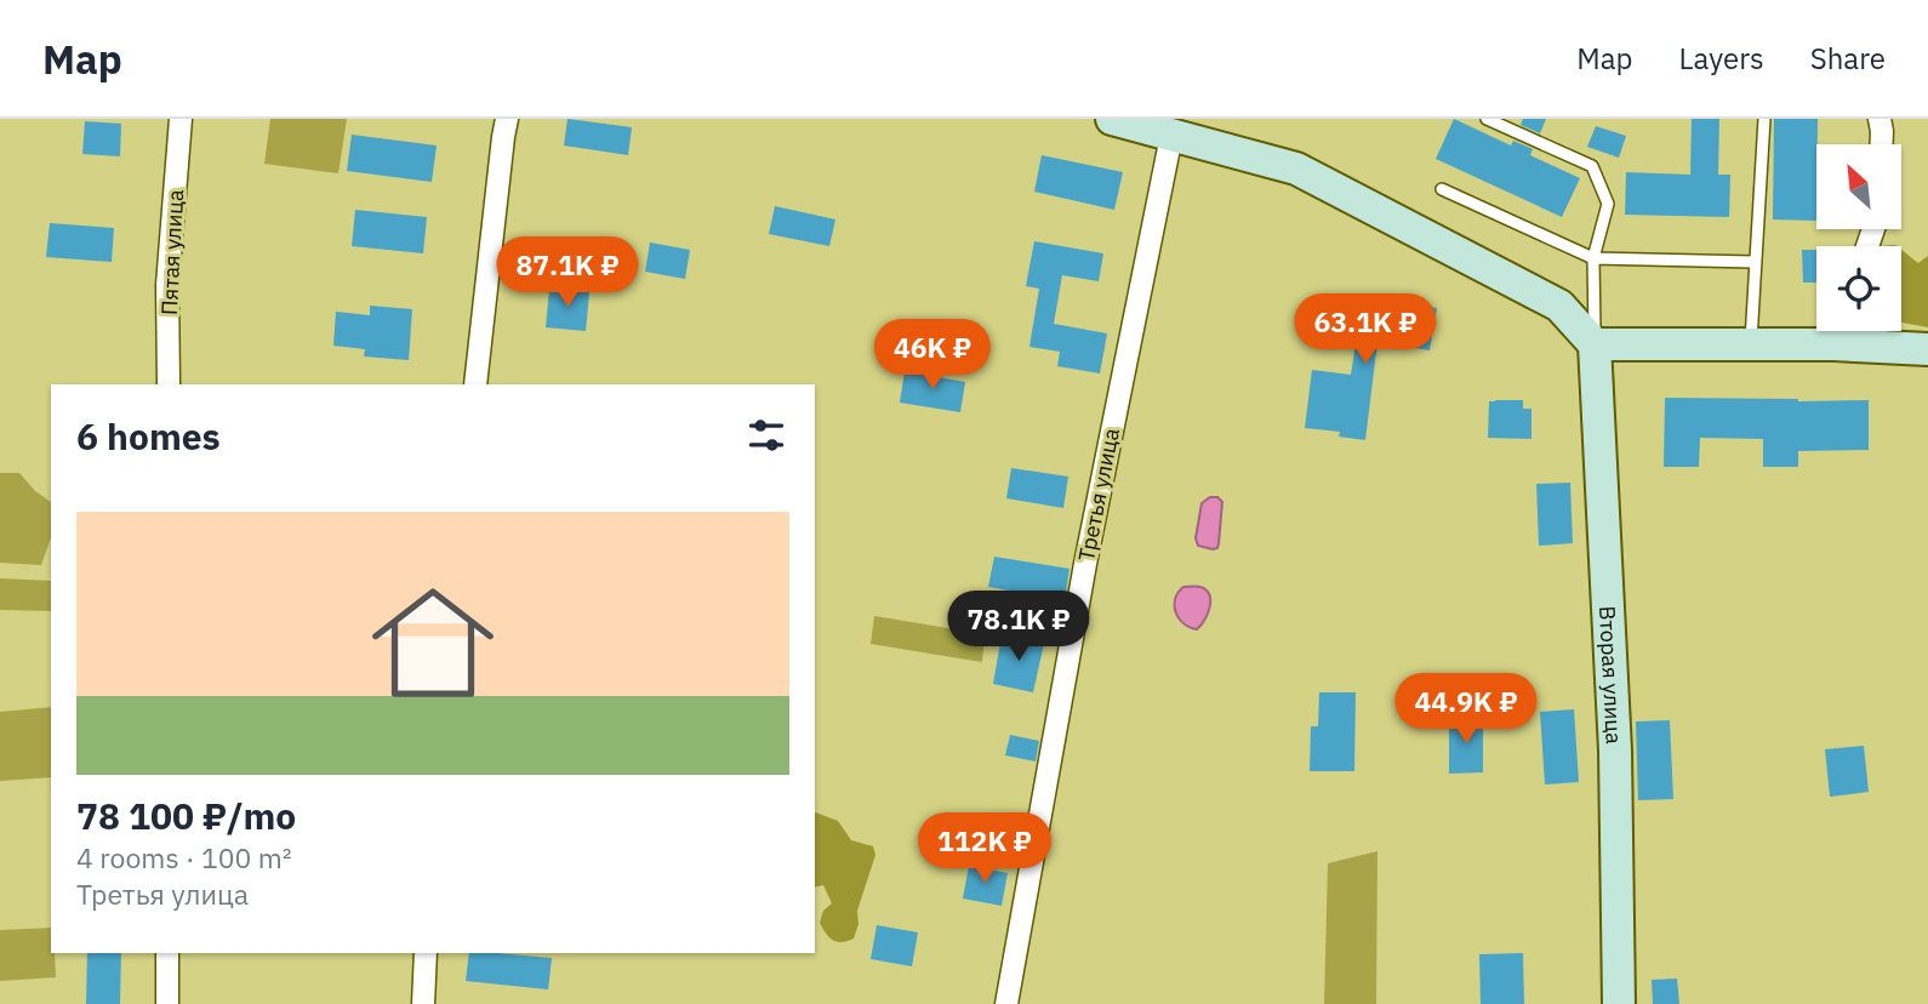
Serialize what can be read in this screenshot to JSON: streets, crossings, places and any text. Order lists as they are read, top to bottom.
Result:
{
  "streets": {
    "street": ["Пятая улица", "Третья улица", "Вторая улица"]
  },
  "north": "top left",
  "page": {
    "header": "Map",
    "nav": ["Map", "Layers", "Share"],
    "price": [
      "87.1K ₽",
      "63.1K ₽",
      "46K ₽",
      "78.1K ₽",
      "44.9K ₽",
      "112K ₽"
    ],
    "heading": "6 homes",
    "list": [
      {
        "name": "78 100 ₽/mo",
        "note": "4 rooms · 100 m² · Третья улица"
      }
    ]
  }
}
